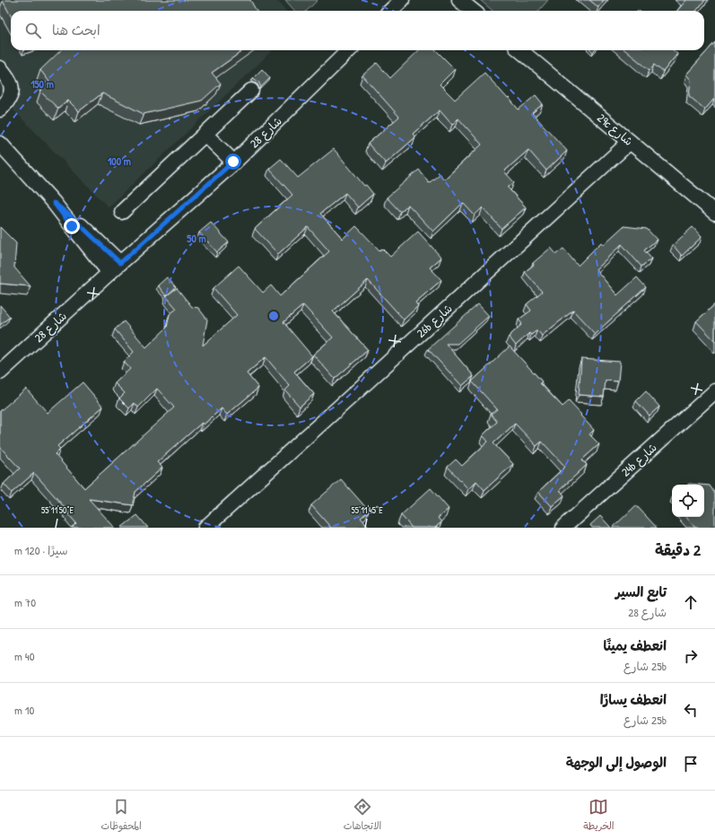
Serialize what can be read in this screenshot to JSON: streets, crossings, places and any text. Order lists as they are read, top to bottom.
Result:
{
  "streets": {
    "street": [
      "29c شارع",
      "شارع 28",
      "26b شارع",
      "24b شارع"
    ]
  },
  "crossings": [
    ["29c شارع", "26b شارع"]
  ],
  "page": {
    "search": "ابحث هنا",
    "heading": ["2 دقيقة", "سيرًا · 120 m"],
    "list": [
      ["تابع السير", "شارع 28", "70 m"],
      ["انعطف يمينًا", "25b شارع", "40 m"],
      ["انعطف يسارًا", "25b شارع", "10 m"],
      "الوصول إلى الوجهة"
    ],
    "nav": ["الخريطة", "الاتجاهات", "المحفوظات"]
  },
  "coordinates": ["55°11'50\"E", "55°11'45\"E"],
  "rings": ["150 m", "100 m", "50 m"]
}
